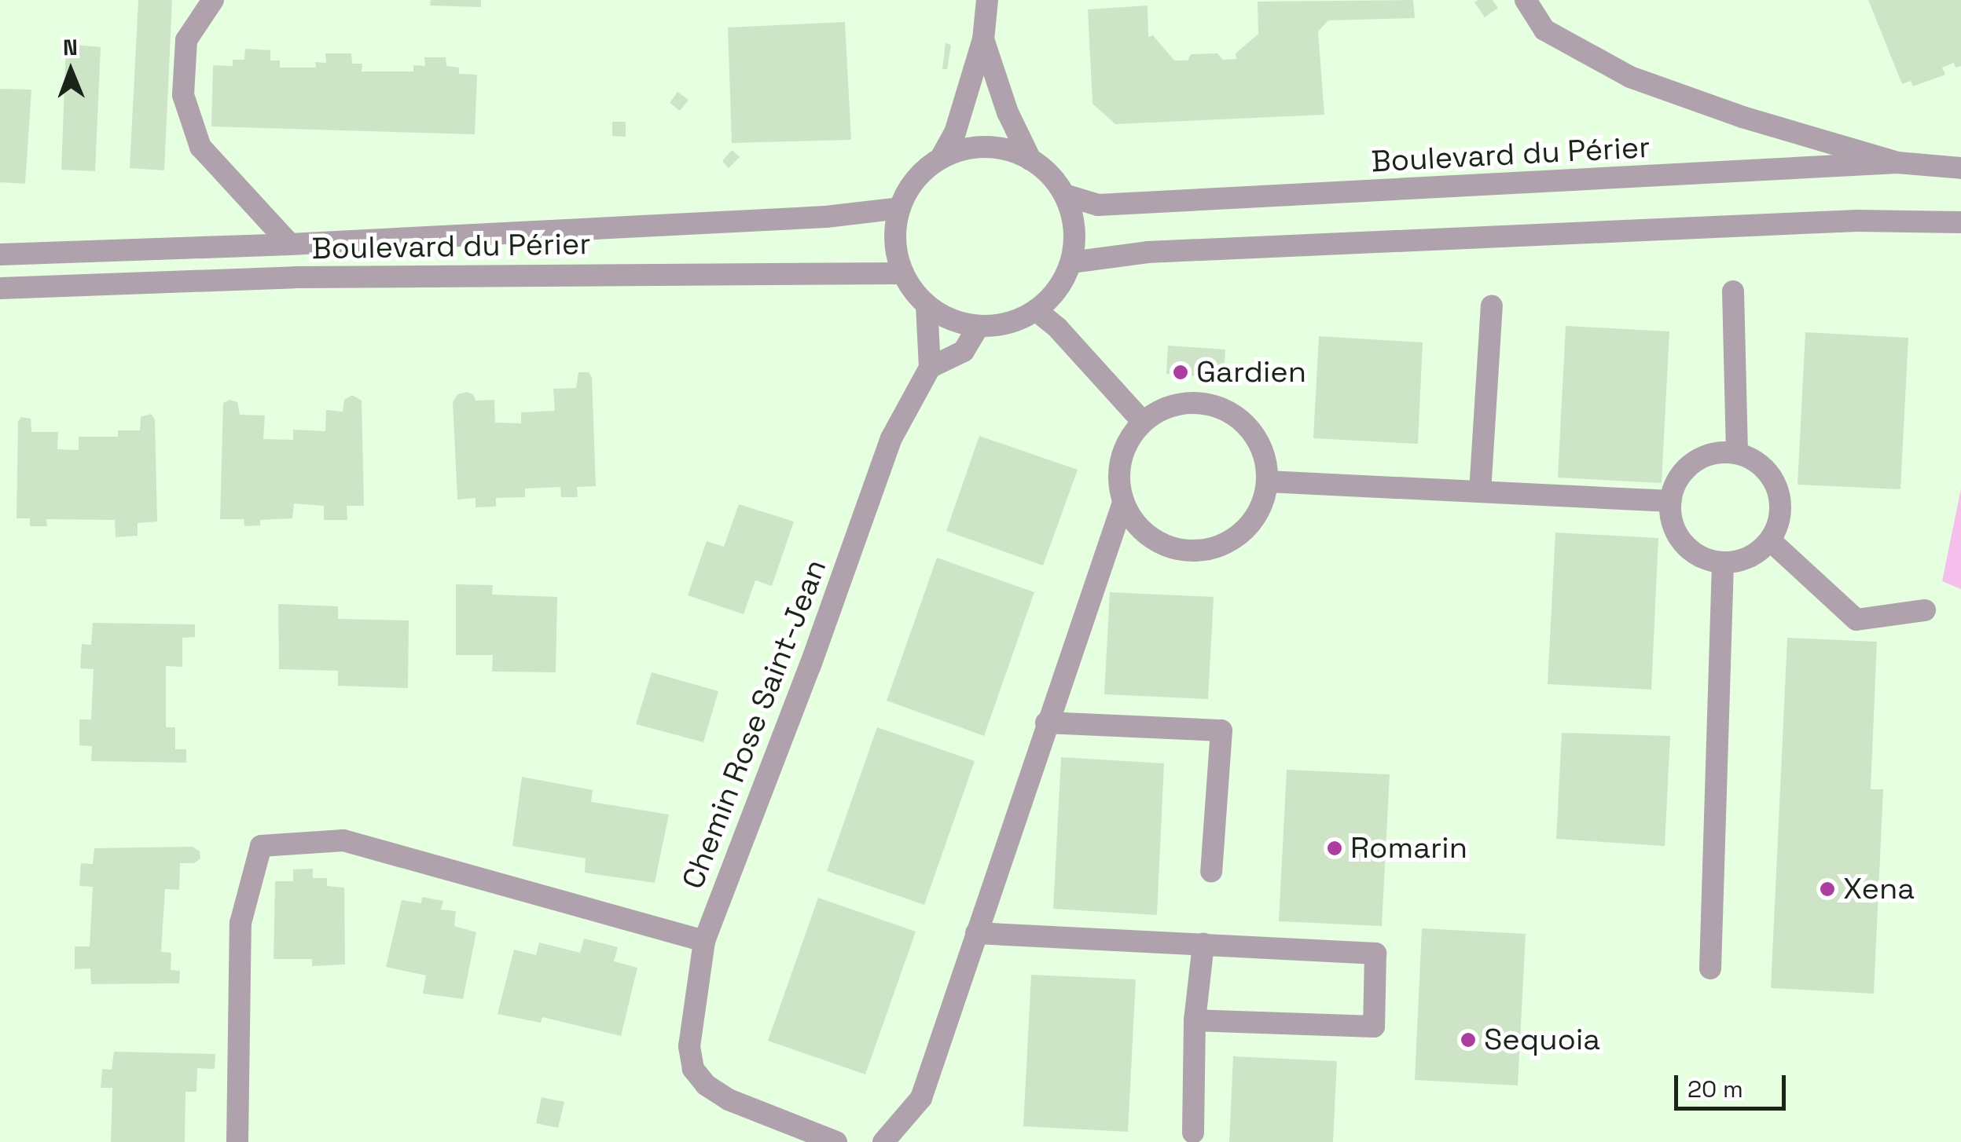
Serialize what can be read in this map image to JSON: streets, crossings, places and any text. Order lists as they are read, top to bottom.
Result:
{
  "streets": {
    "street": ["Boulevard du Périer", "Chemin Rose Saint-Jean"]
  },
  "places": [
    "Gardien",
    "Romarin",
    "Xena",
    "Sequoia"
  ],
  "scale_bar": "20 m",
  "north": "top"
}
